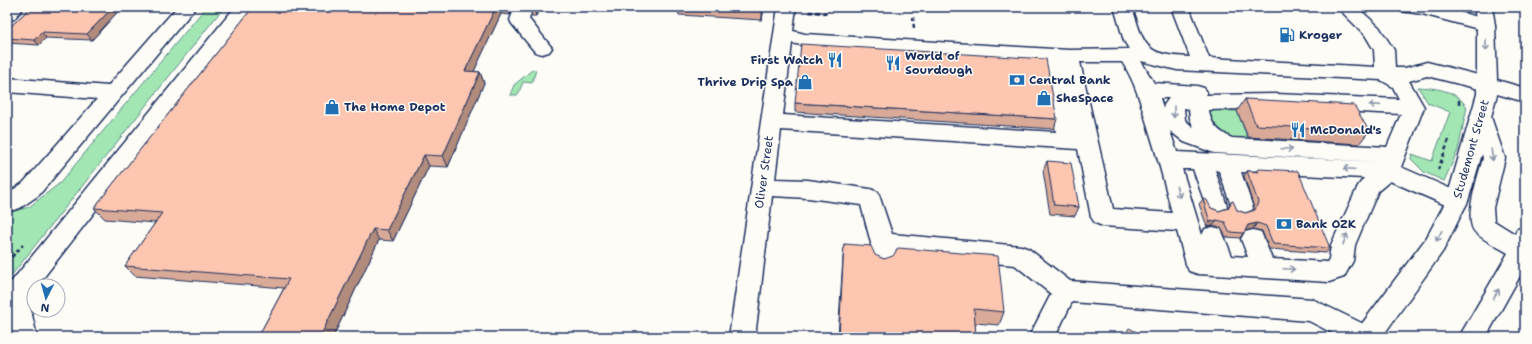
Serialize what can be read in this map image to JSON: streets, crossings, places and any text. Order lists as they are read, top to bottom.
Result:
{
  "streets": {
    "main road": ["Studemont Street", "Oliver Street"]
  },
  "places": {
    "fuel station": ["Kroger"],
    "restaurant": ["First Watch", "World of Sourdough", "McDonald's"],
    "bank": ["Central Bank", "Bank OZK"],
    "shop": ["Thrive Drip Spa", "SheSpace", "The Home Depot"]
  },
  "north": "bottom"
}
